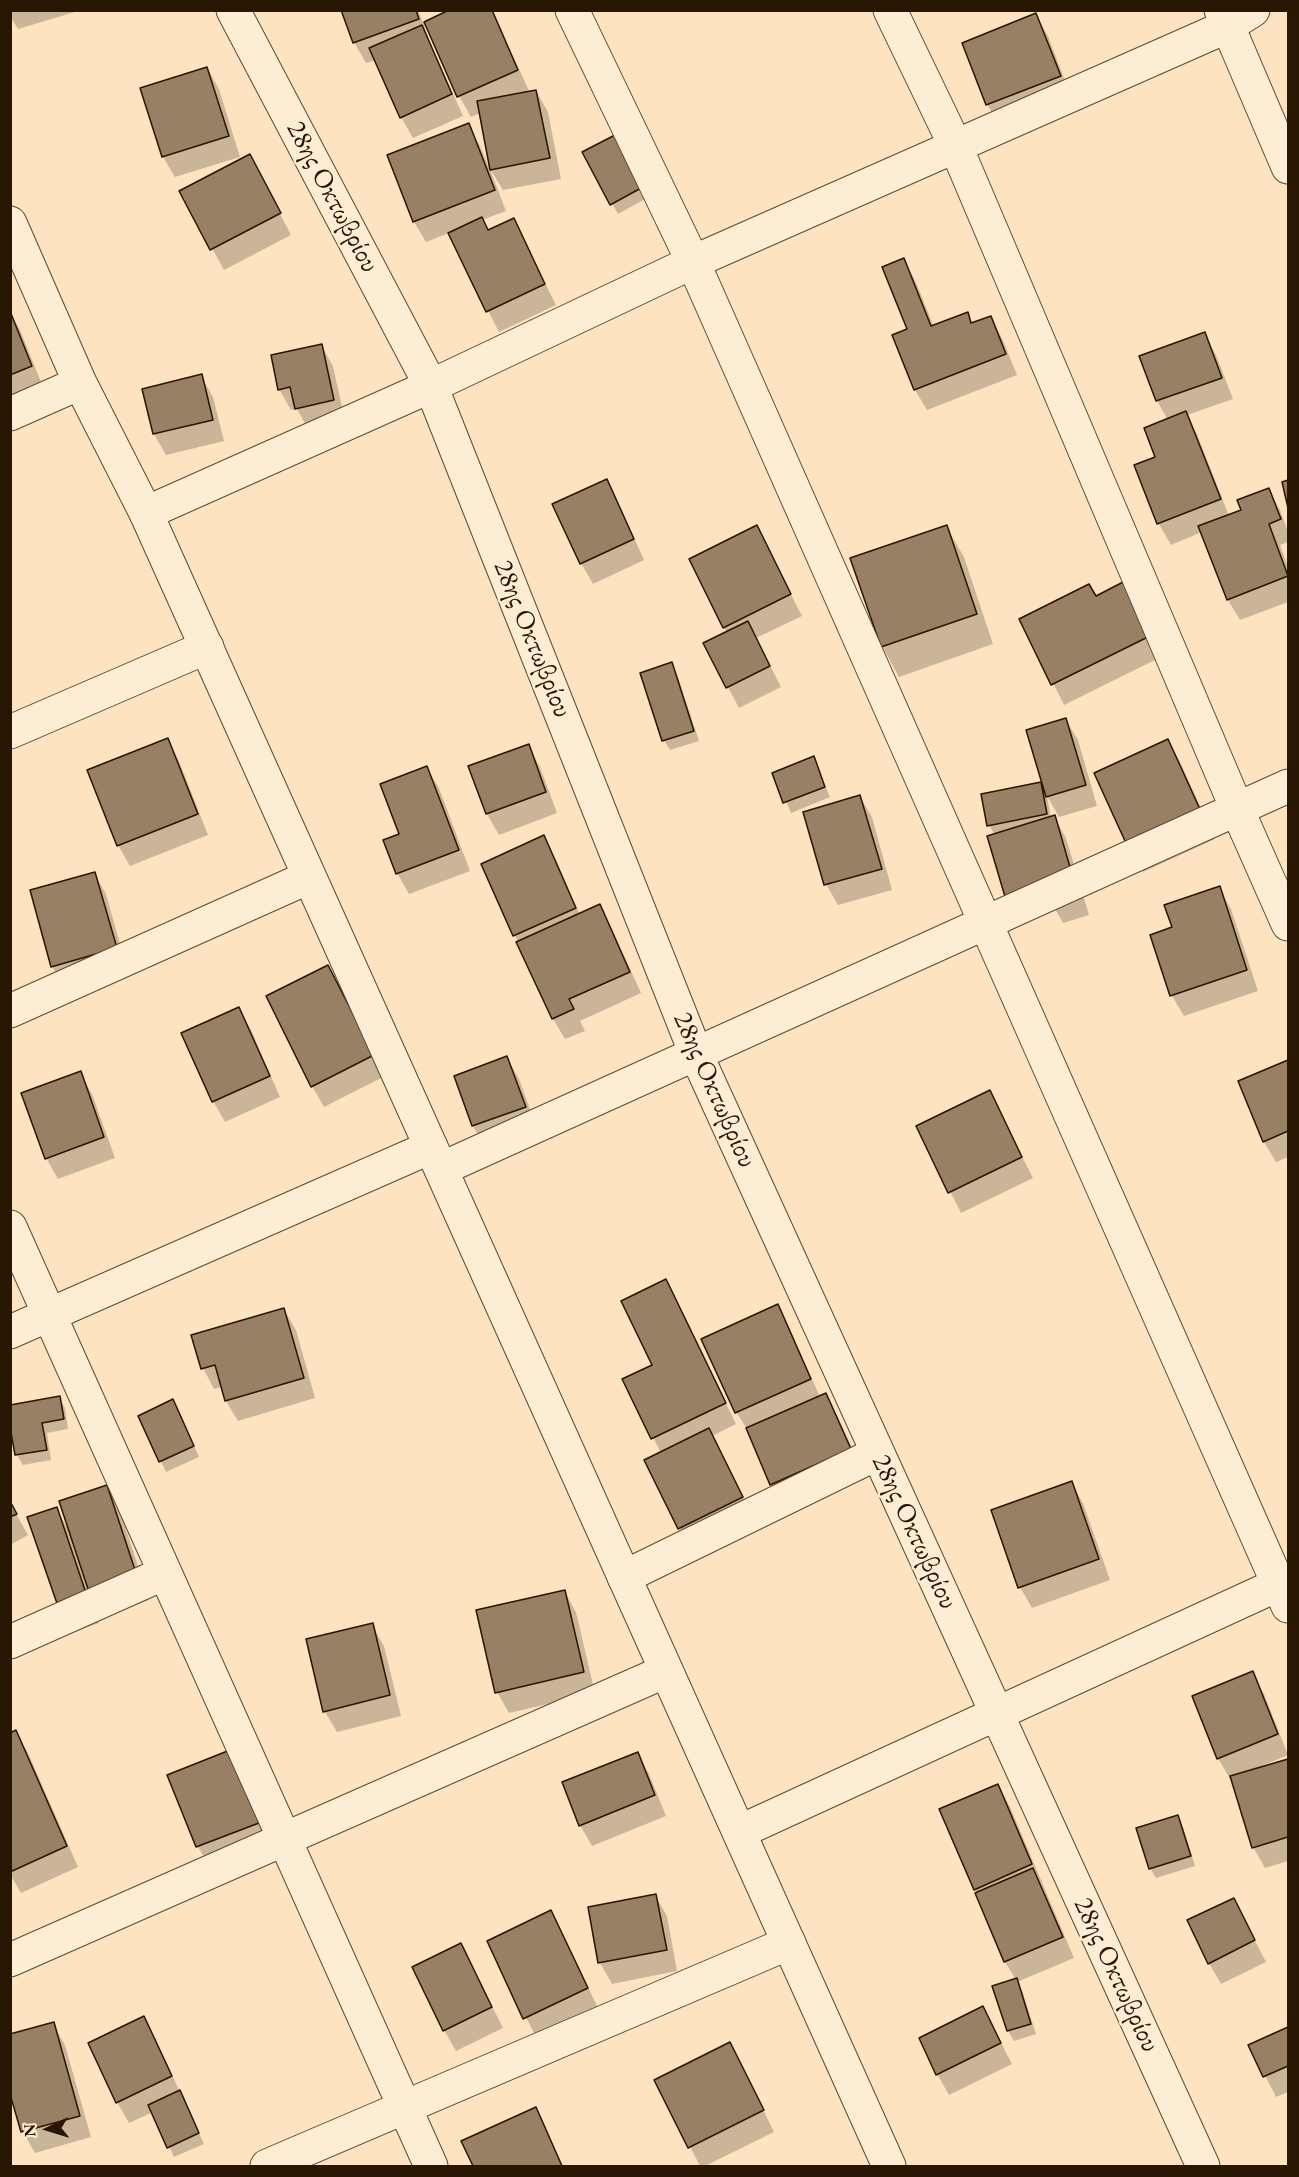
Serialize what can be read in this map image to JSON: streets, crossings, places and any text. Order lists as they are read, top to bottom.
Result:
{
  "streets": {
    "street": ["28ης Οκτωβρίου"]
  },
  "north": "left"
}
